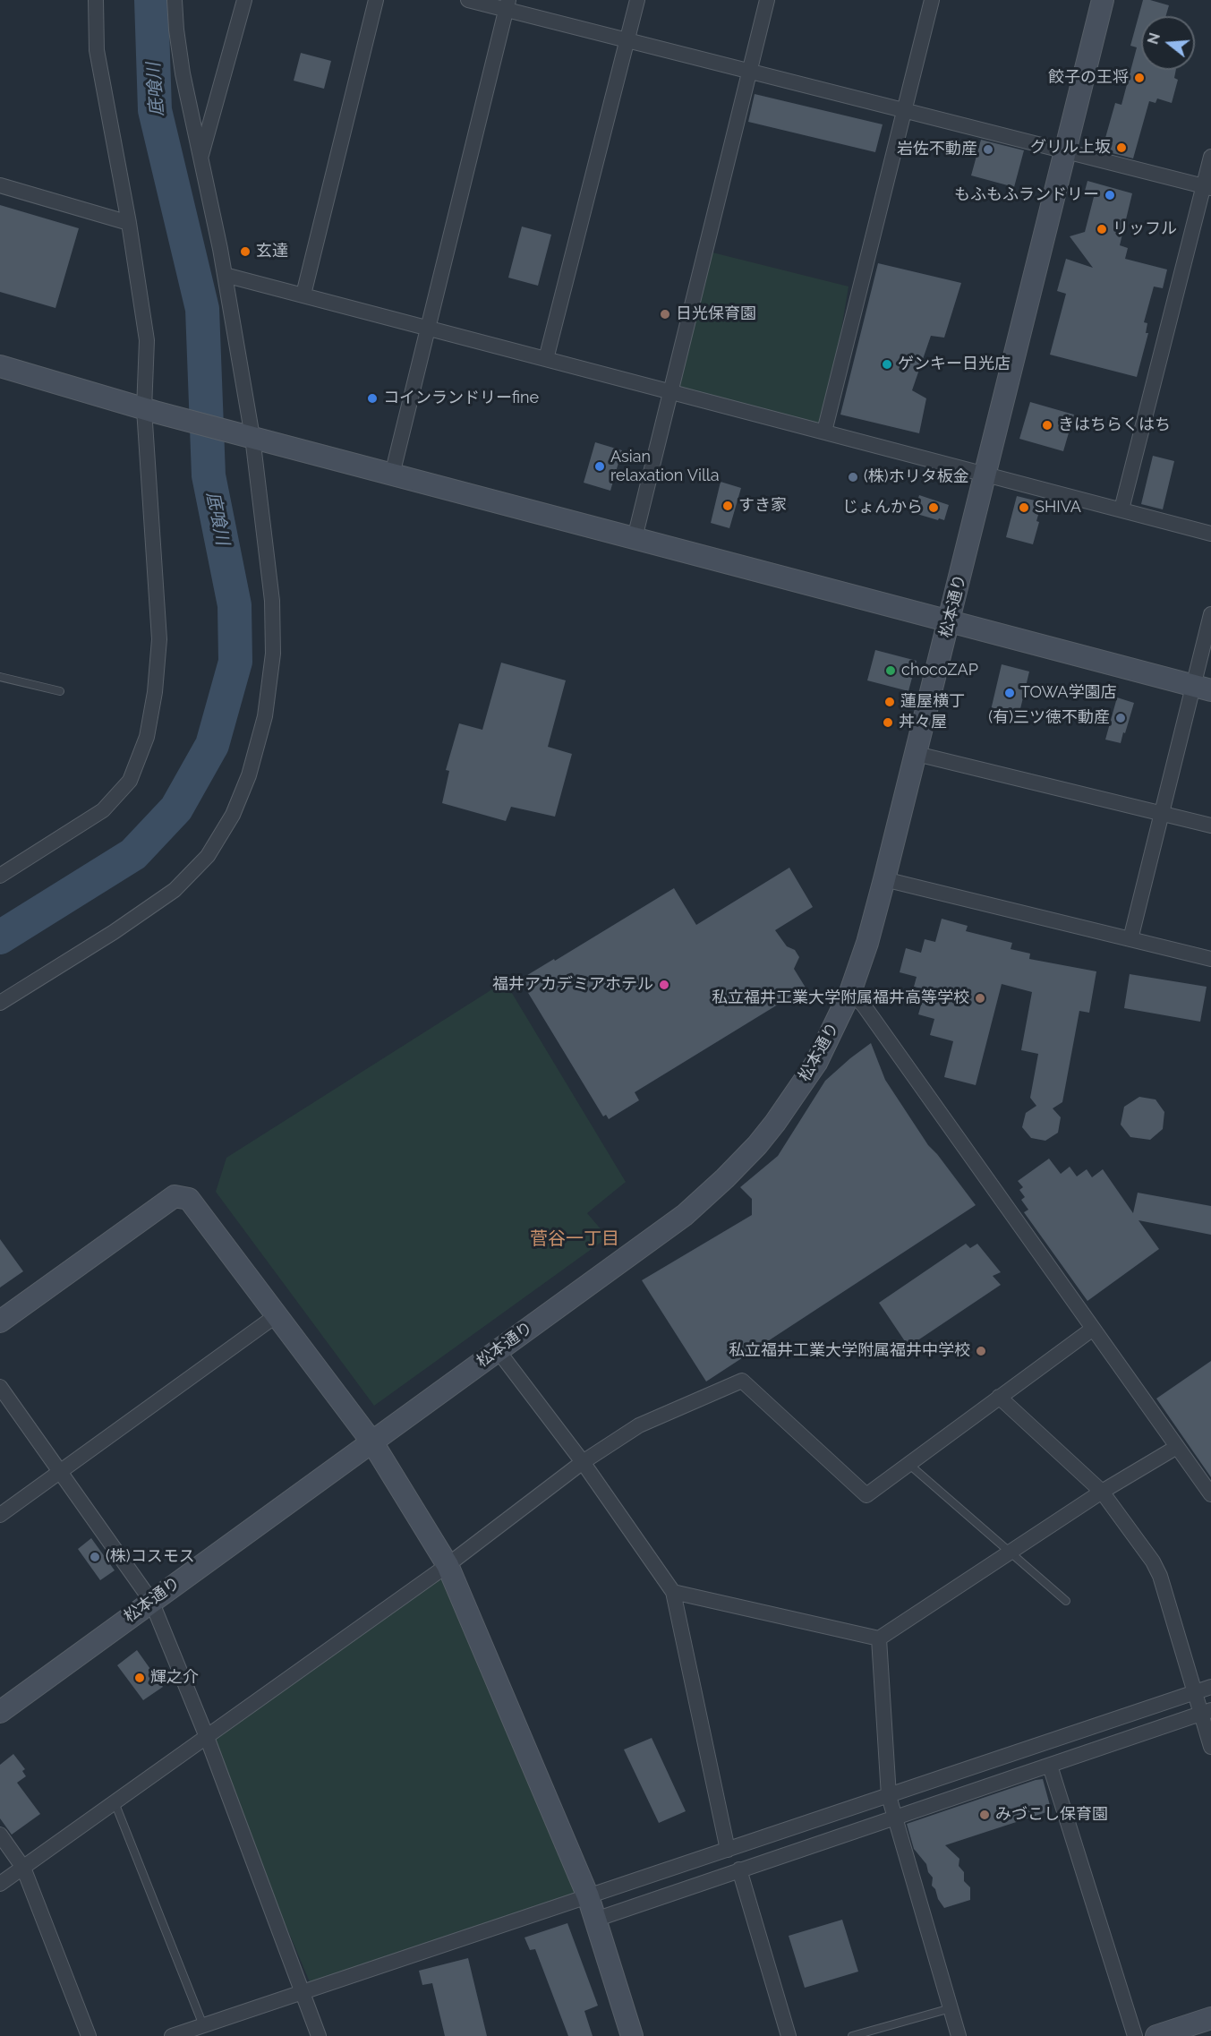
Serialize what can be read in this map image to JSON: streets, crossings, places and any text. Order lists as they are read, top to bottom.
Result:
{
  "streets": {
    "street": ["松本通り"]
  },
  "districts": ["菅谷一丁目"],
  "water": ["底喰川"],
  "places": [
    "餃子の王将",
    "グリル上坂",
    "岩佐不動産",
    "もふもふランドリー",
    "リッフル",
    "玄達",
    "日光保育園",
    "ゲンキー日光店",
    "コインランドリーfine",
    "きはちらくはち",
    "Asian relaxation Villa",
    "(株)ホリタ板金",
    "すき家",
    "じょんから",
    "SHIVA",
    "chocoZAP",
    "TOWA学園店",
    "蓮屋横丁",
    "(有)三ツ徳不動産",
    "丼々屋",
    "福井アカデミアホテル",
    "私立福井工業大学附属福井高等学校",
    "私立福井工業大学附属福井中学校",
    "(株)コスモス",
    "輝之介",
    "みづこし保育園"
  ],
  "north": "left"
}
